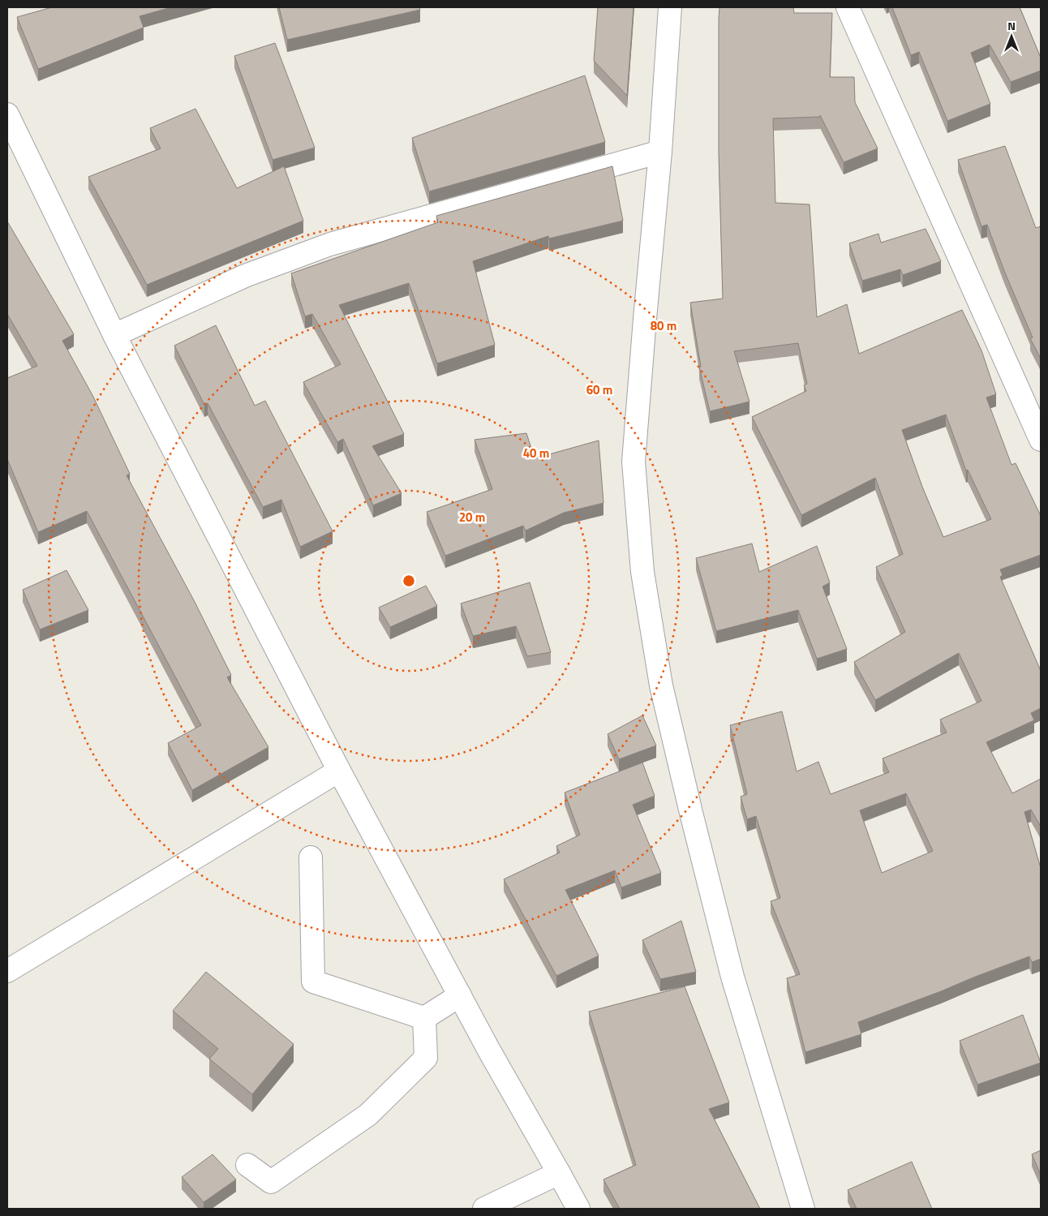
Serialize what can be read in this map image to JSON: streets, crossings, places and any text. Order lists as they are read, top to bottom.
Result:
{
  "north": "top",
  "rings": [
    "80 m",
    "60 m",
    "40 m",
    "20 m"
  ]
}
